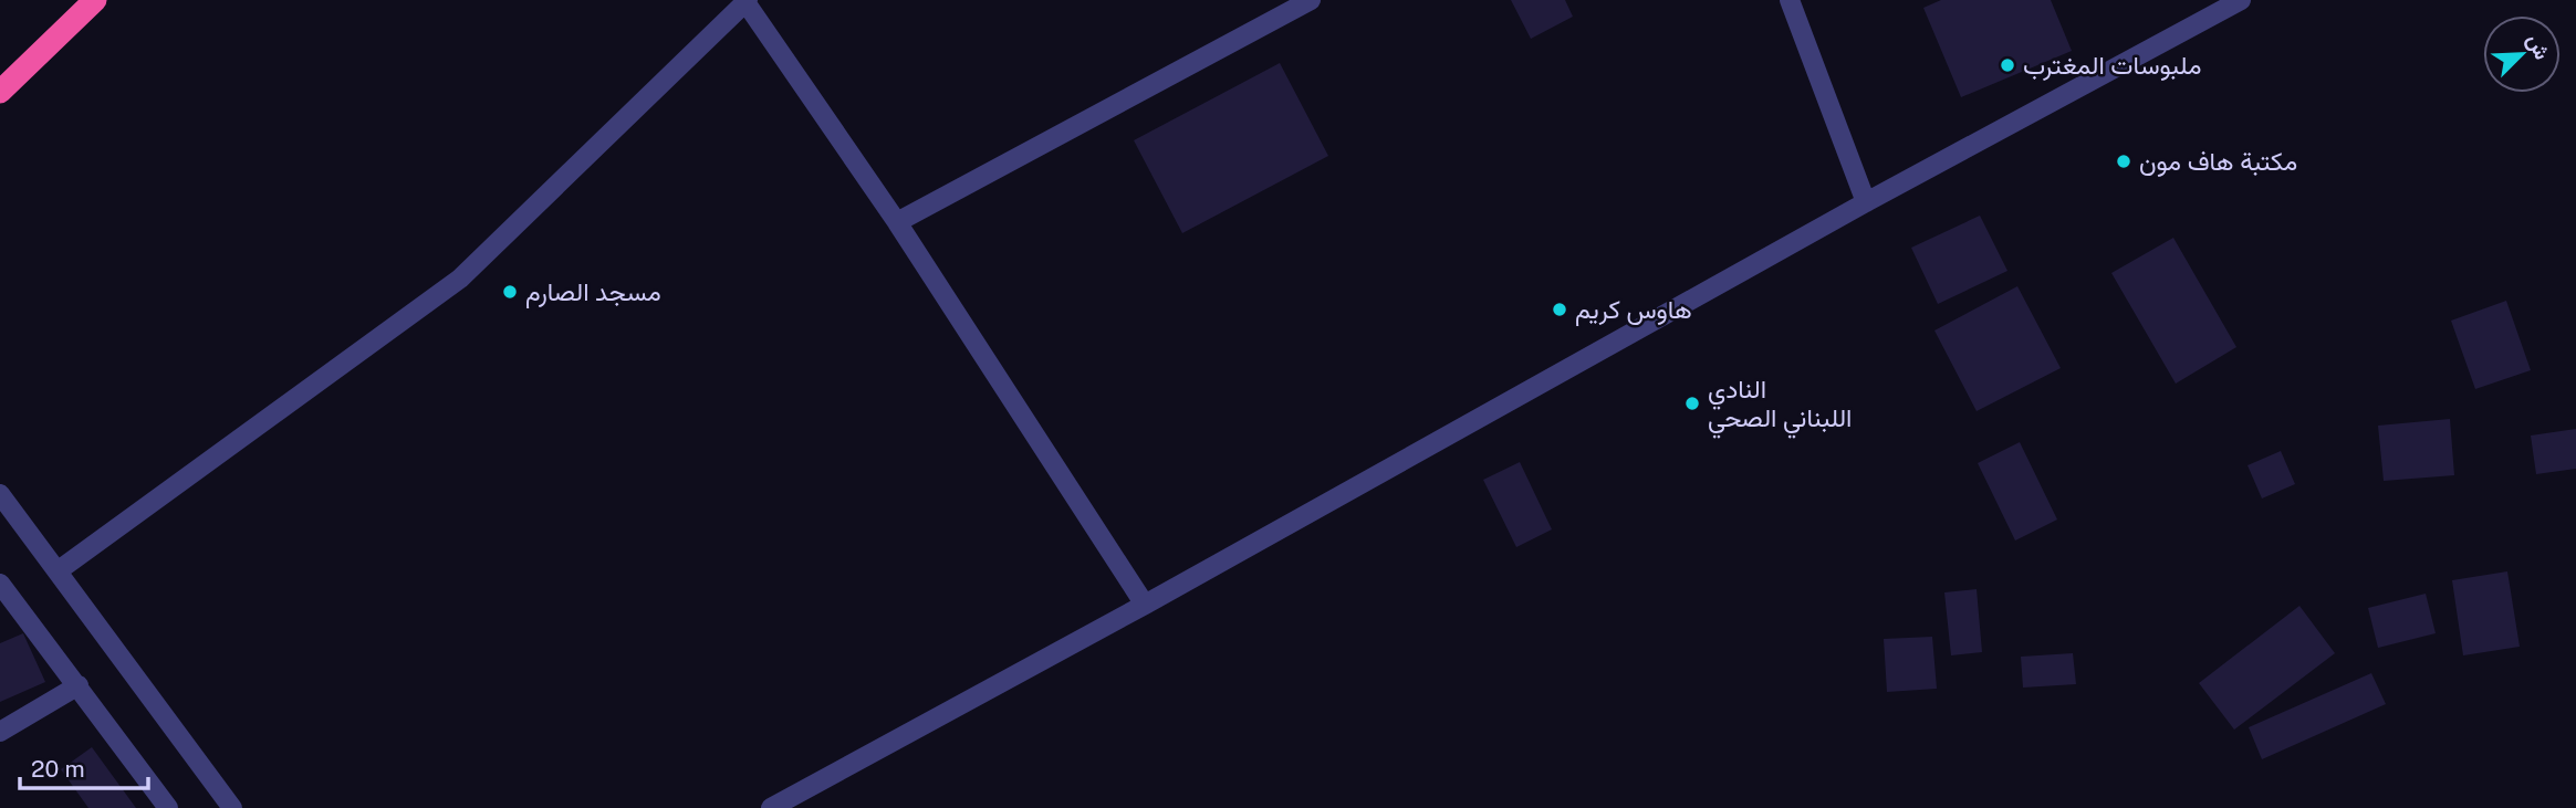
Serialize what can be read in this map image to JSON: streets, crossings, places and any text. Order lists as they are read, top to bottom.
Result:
{
  "places": [
    "ملبوسات المغترب",
    "مكتبة هاف مون",
    "مسجد الصارم",
    "هاوس كريم",
    "النادي اللبناني الصحي"
  ],
  "scale_bar": "20 m",
  "north": "top right"
}
